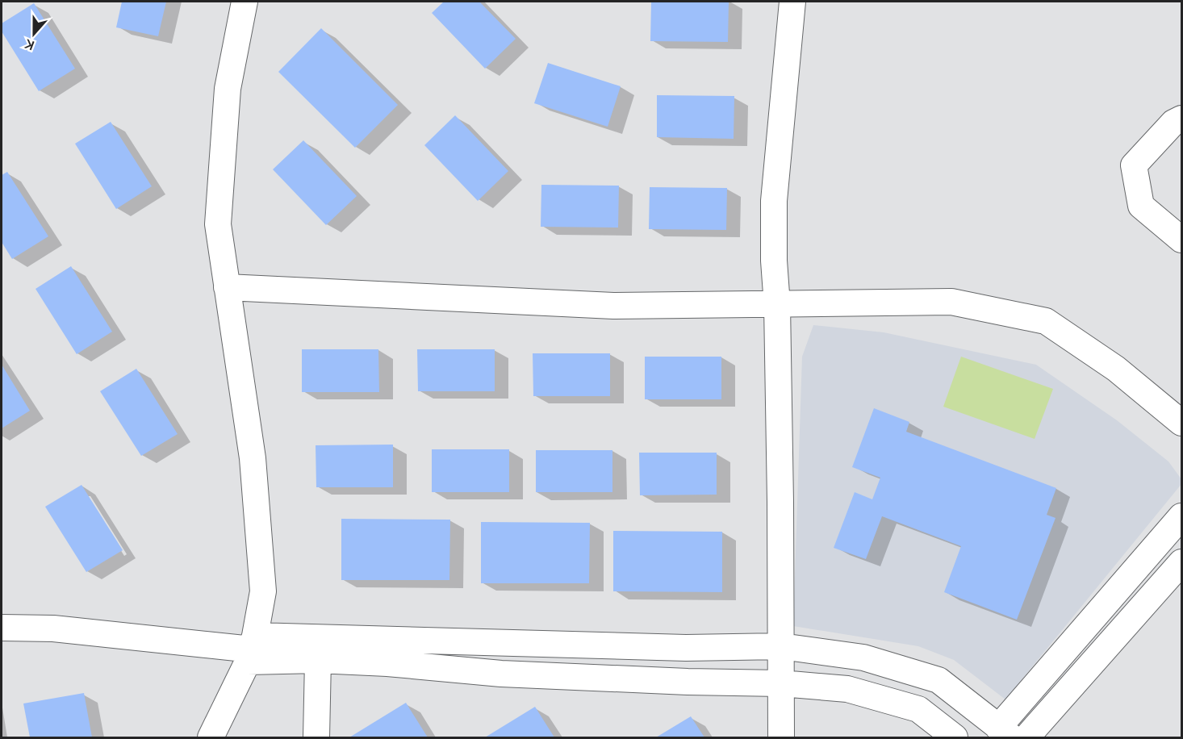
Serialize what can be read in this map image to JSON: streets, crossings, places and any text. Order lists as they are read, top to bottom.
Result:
{
  "north": "bottom"
}
